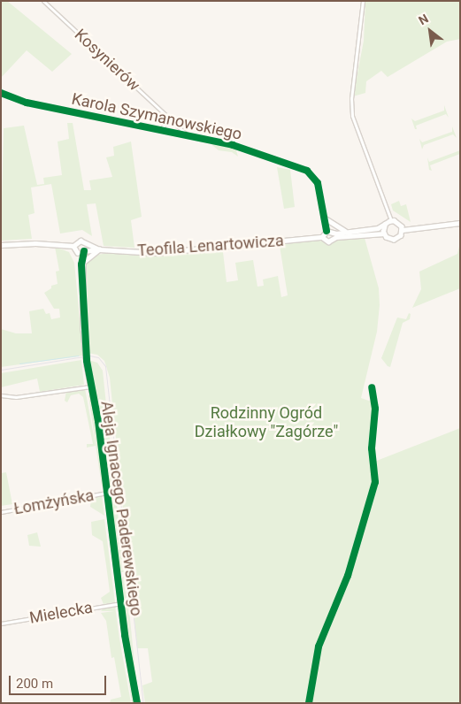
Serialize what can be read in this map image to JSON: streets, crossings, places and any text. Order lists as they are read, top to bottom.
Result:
{
  "streets": {
    "street": [
      "Kosynierów",
      "Karola Szymanowskiego",
      "Teofila Lenartowicza",
      "Łomżyńska",
      "Aleja Ignacego Paderewskiego",
      "Mielecka"
    ]
  },
  "crossings": [
    ["Kosynierów", "Karola Szymanowskiego"],
    ["Teofila Lenartowicza", "Aleja Ignacego Paderewskiego"],
    ["Łomżyńska", "Aleja Ignacego Paderewskiego"],
    ["Aleja Ignacego Paderewskiego", "Mielecka"]
  ],
  "parks": ["Rodzinny Ogród Działkowy \"Zagórze\""],
  "scale_bar": "200 m",
  "north": "top left"
}
